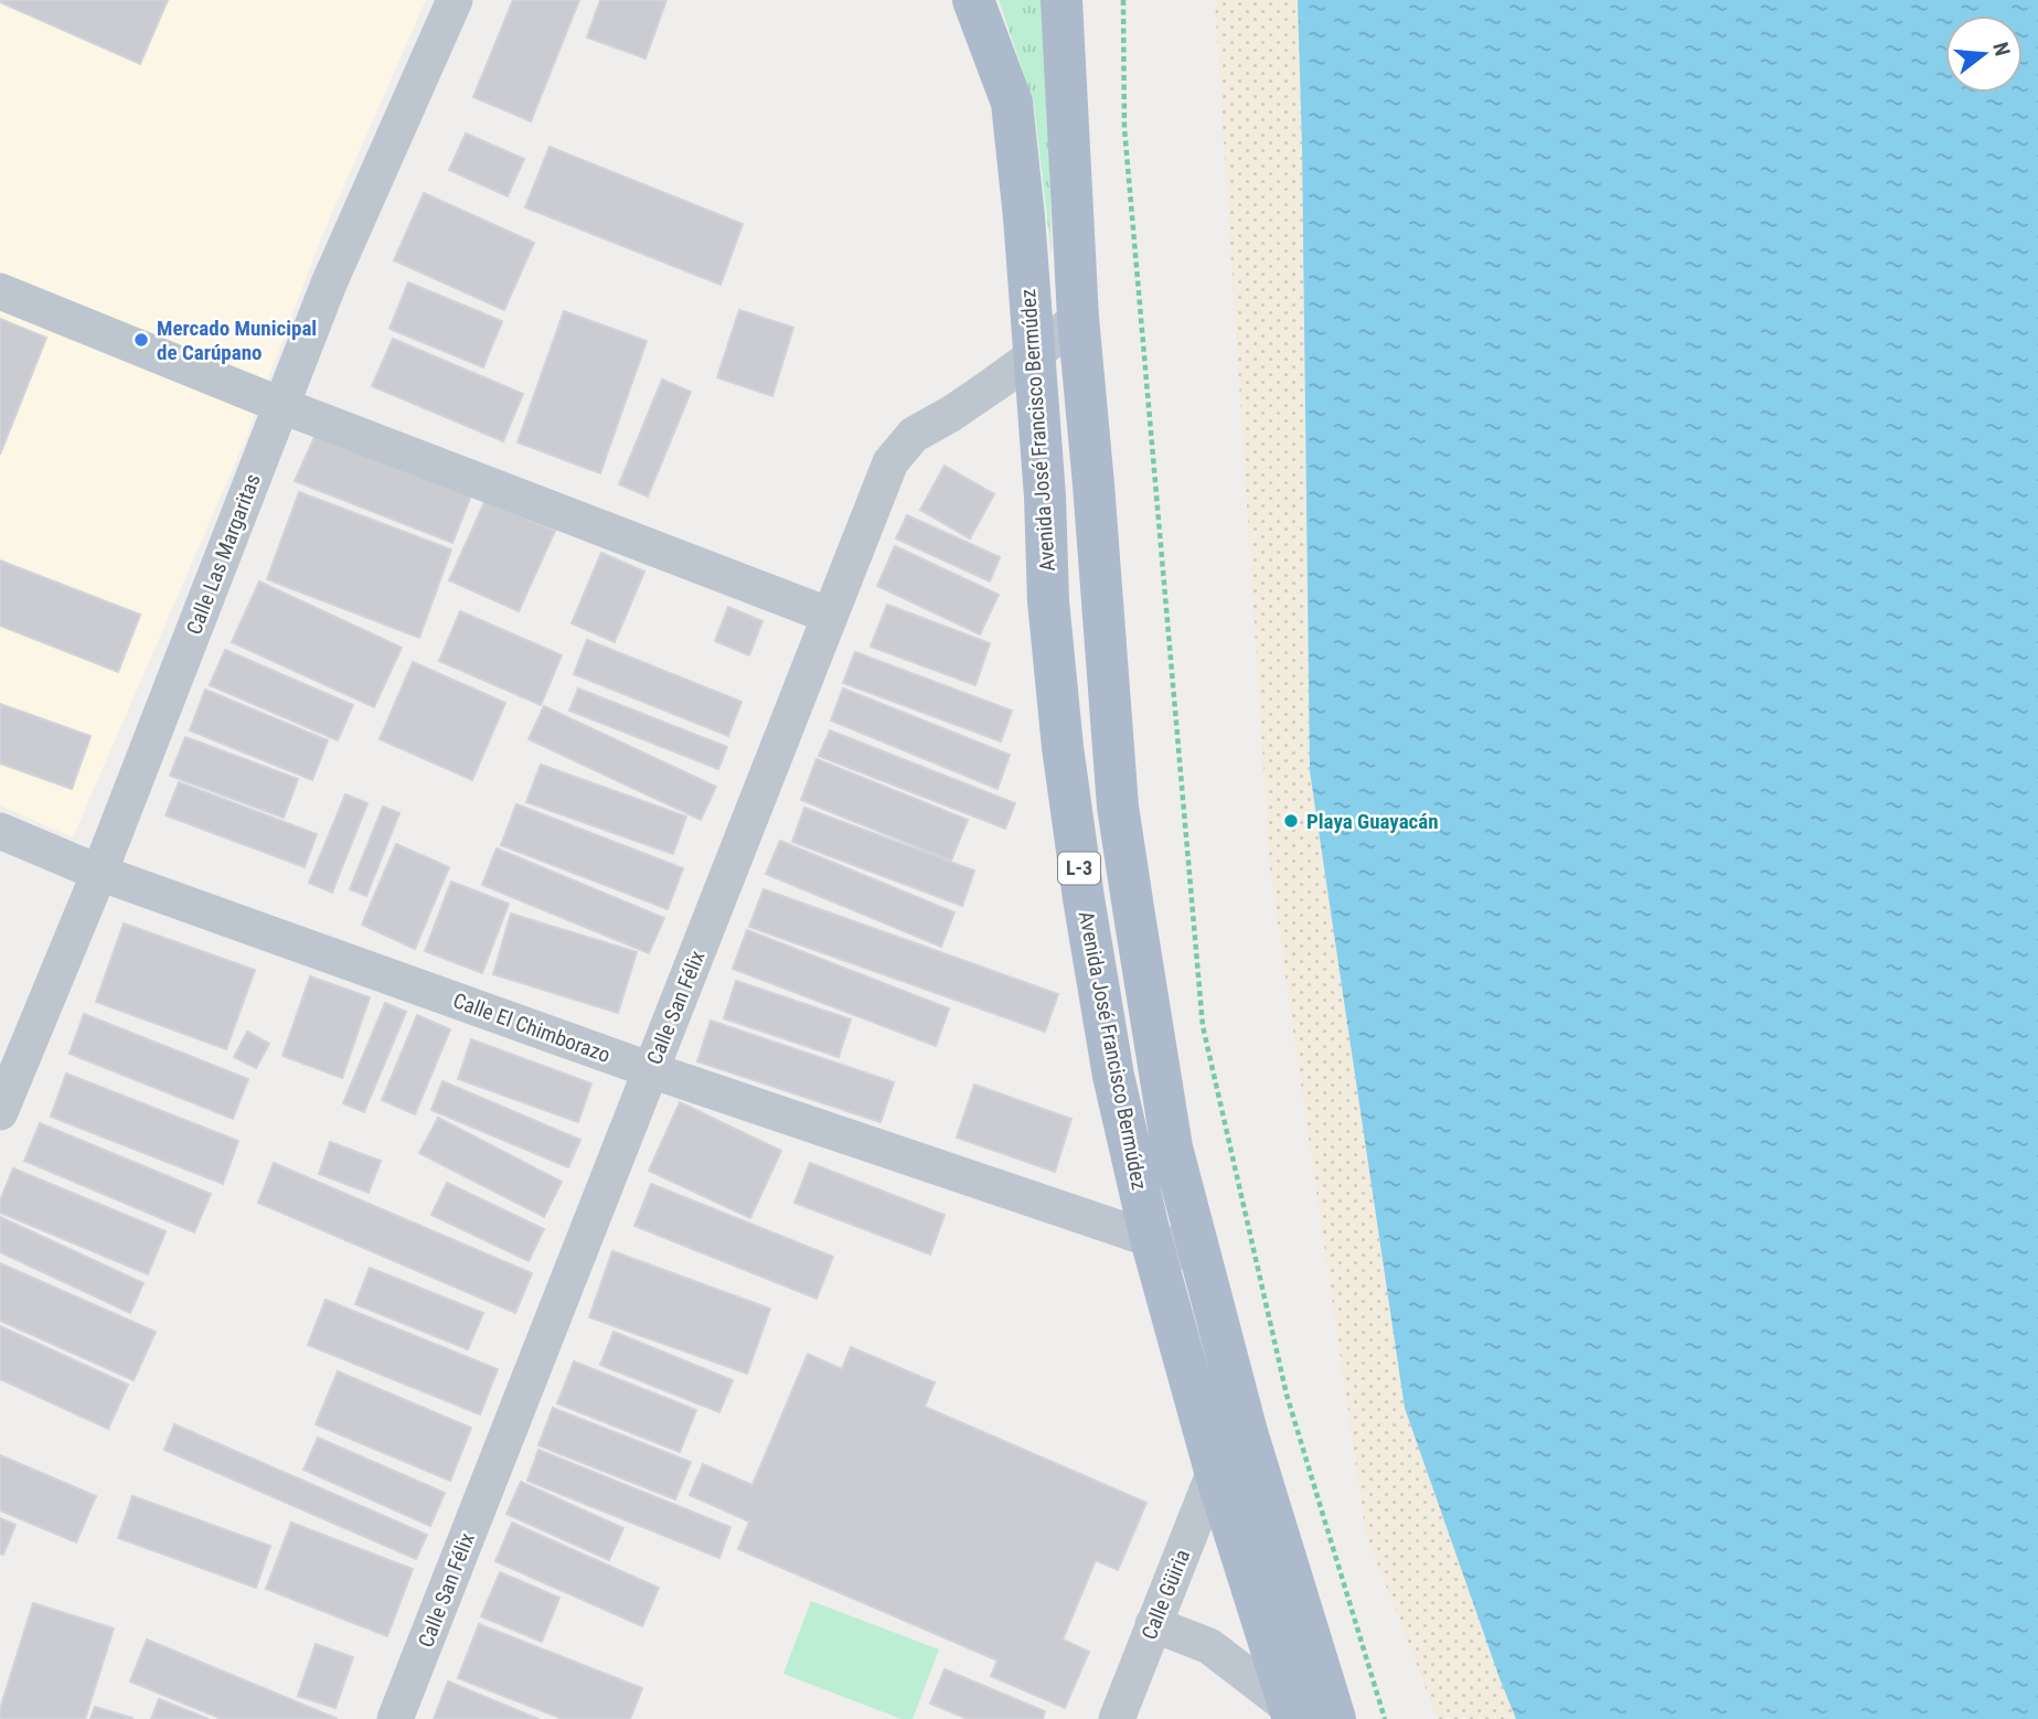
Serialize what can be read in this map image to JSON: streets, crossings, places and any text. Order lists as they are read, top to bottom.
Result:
{
  "streets": {
    "main road": ["Avenida José Francisco Bermúdez", "L-3"],
    "street": [
      "Calle Las Margaritas",
      "Calle San Félix",
      "Calle El Chimborazo",
      "Calle Güiria"
    ]
  },
  "crossings": [
    ["Avenida José Francisco Bermúdez", "Calle San Félix"],
    ["Avenida José Francisco Bermúdez", "Calle El Chimborazo"],
    ["Avenida José Francisco Bermúdez", "Calle Güiria"],
    ["Calle Las Margaritas", "Calle El Chimborazo"],
    ["Calle San Félix", "Calle El Chimborazo"]
  ],
  "places": ["Mercado Municipal de Carúpano", "Playa Guayacán"],
  "north": "right"
}
